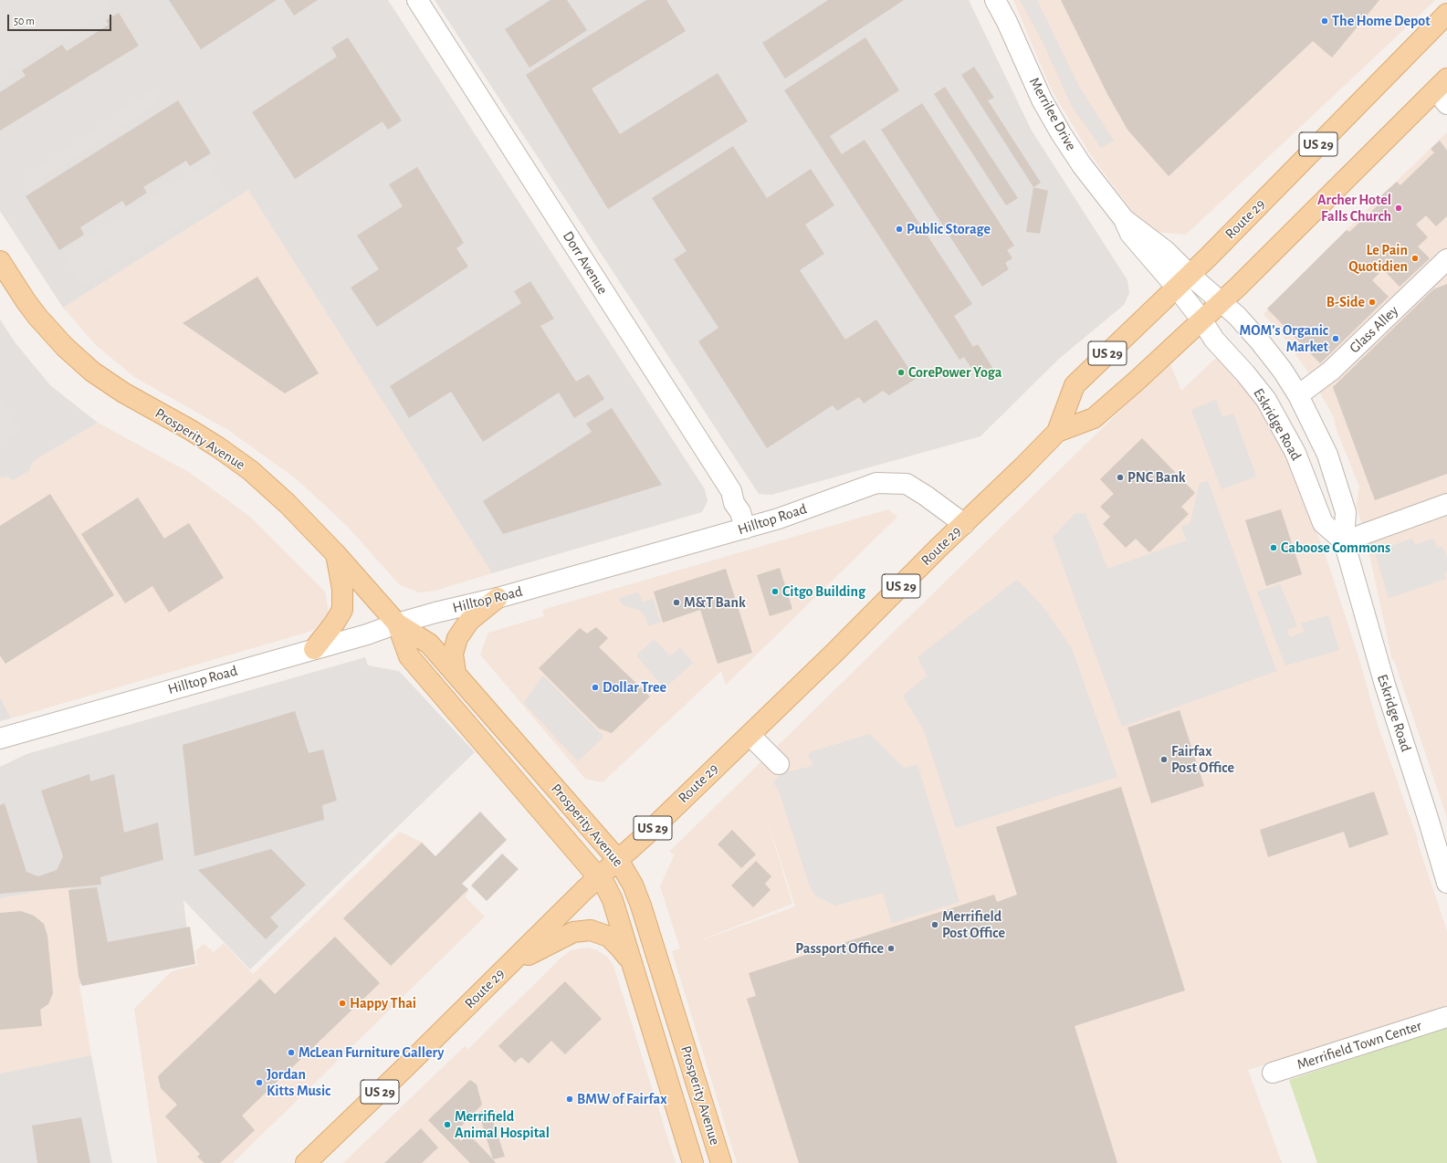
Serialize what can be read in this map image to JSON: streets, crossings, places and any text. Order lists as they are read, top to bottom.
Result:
{
  "streets": {
    "main road": ["US 29", "Route 29", "Prosperity Avenue"],
    "street": [
      "Merrilee Drive",
      "Dorr Avenue",
      "Glass Alley",
      "Eskridge Road",
      "Hilltop Road",
      "Merrifield Town Center"
    ]
  },
  "crossings": [
    ["Merrilee Drive", "Route 29"],
    ["Merrilee Drive", "Eskridge Road"],
    ["Route 29", "Eskridge Road"],
    ["Route 29", "Prosperity Avenue"],
    ["Route 29", "Hilltop Road"],
    ["Dorr Avenue", "Hilltop Road"],
    ["Glass Alley", "Eskridge Road"],
    ["Prosperity Avenue", "Hilltop Road"]
  ],
  "places": [
    "The Home Depot",
    "Archer Hotel Falls Church",
    "Public Storage",
    "Le Pain Quotidien",
    "B-Side",
    "MOM's Organic Market",
    "CorePower Yoga",
    "PNC Bank",
    "Caboose Commons",
    "Citgo Building",
    "M&T Bank",
    "Dollar Tree",
    "Fairfax Post Office",
    "Merrifield Post Office",
    "Passport Office",
    "Happy Thai",
    "McLean Furniture Gallery",
    "Jordan Kitts Music",
    "BMW of Fairfax",
    "Merrifield Animal Hospital"
  ],
  "scale_bar": "50 m"
}
